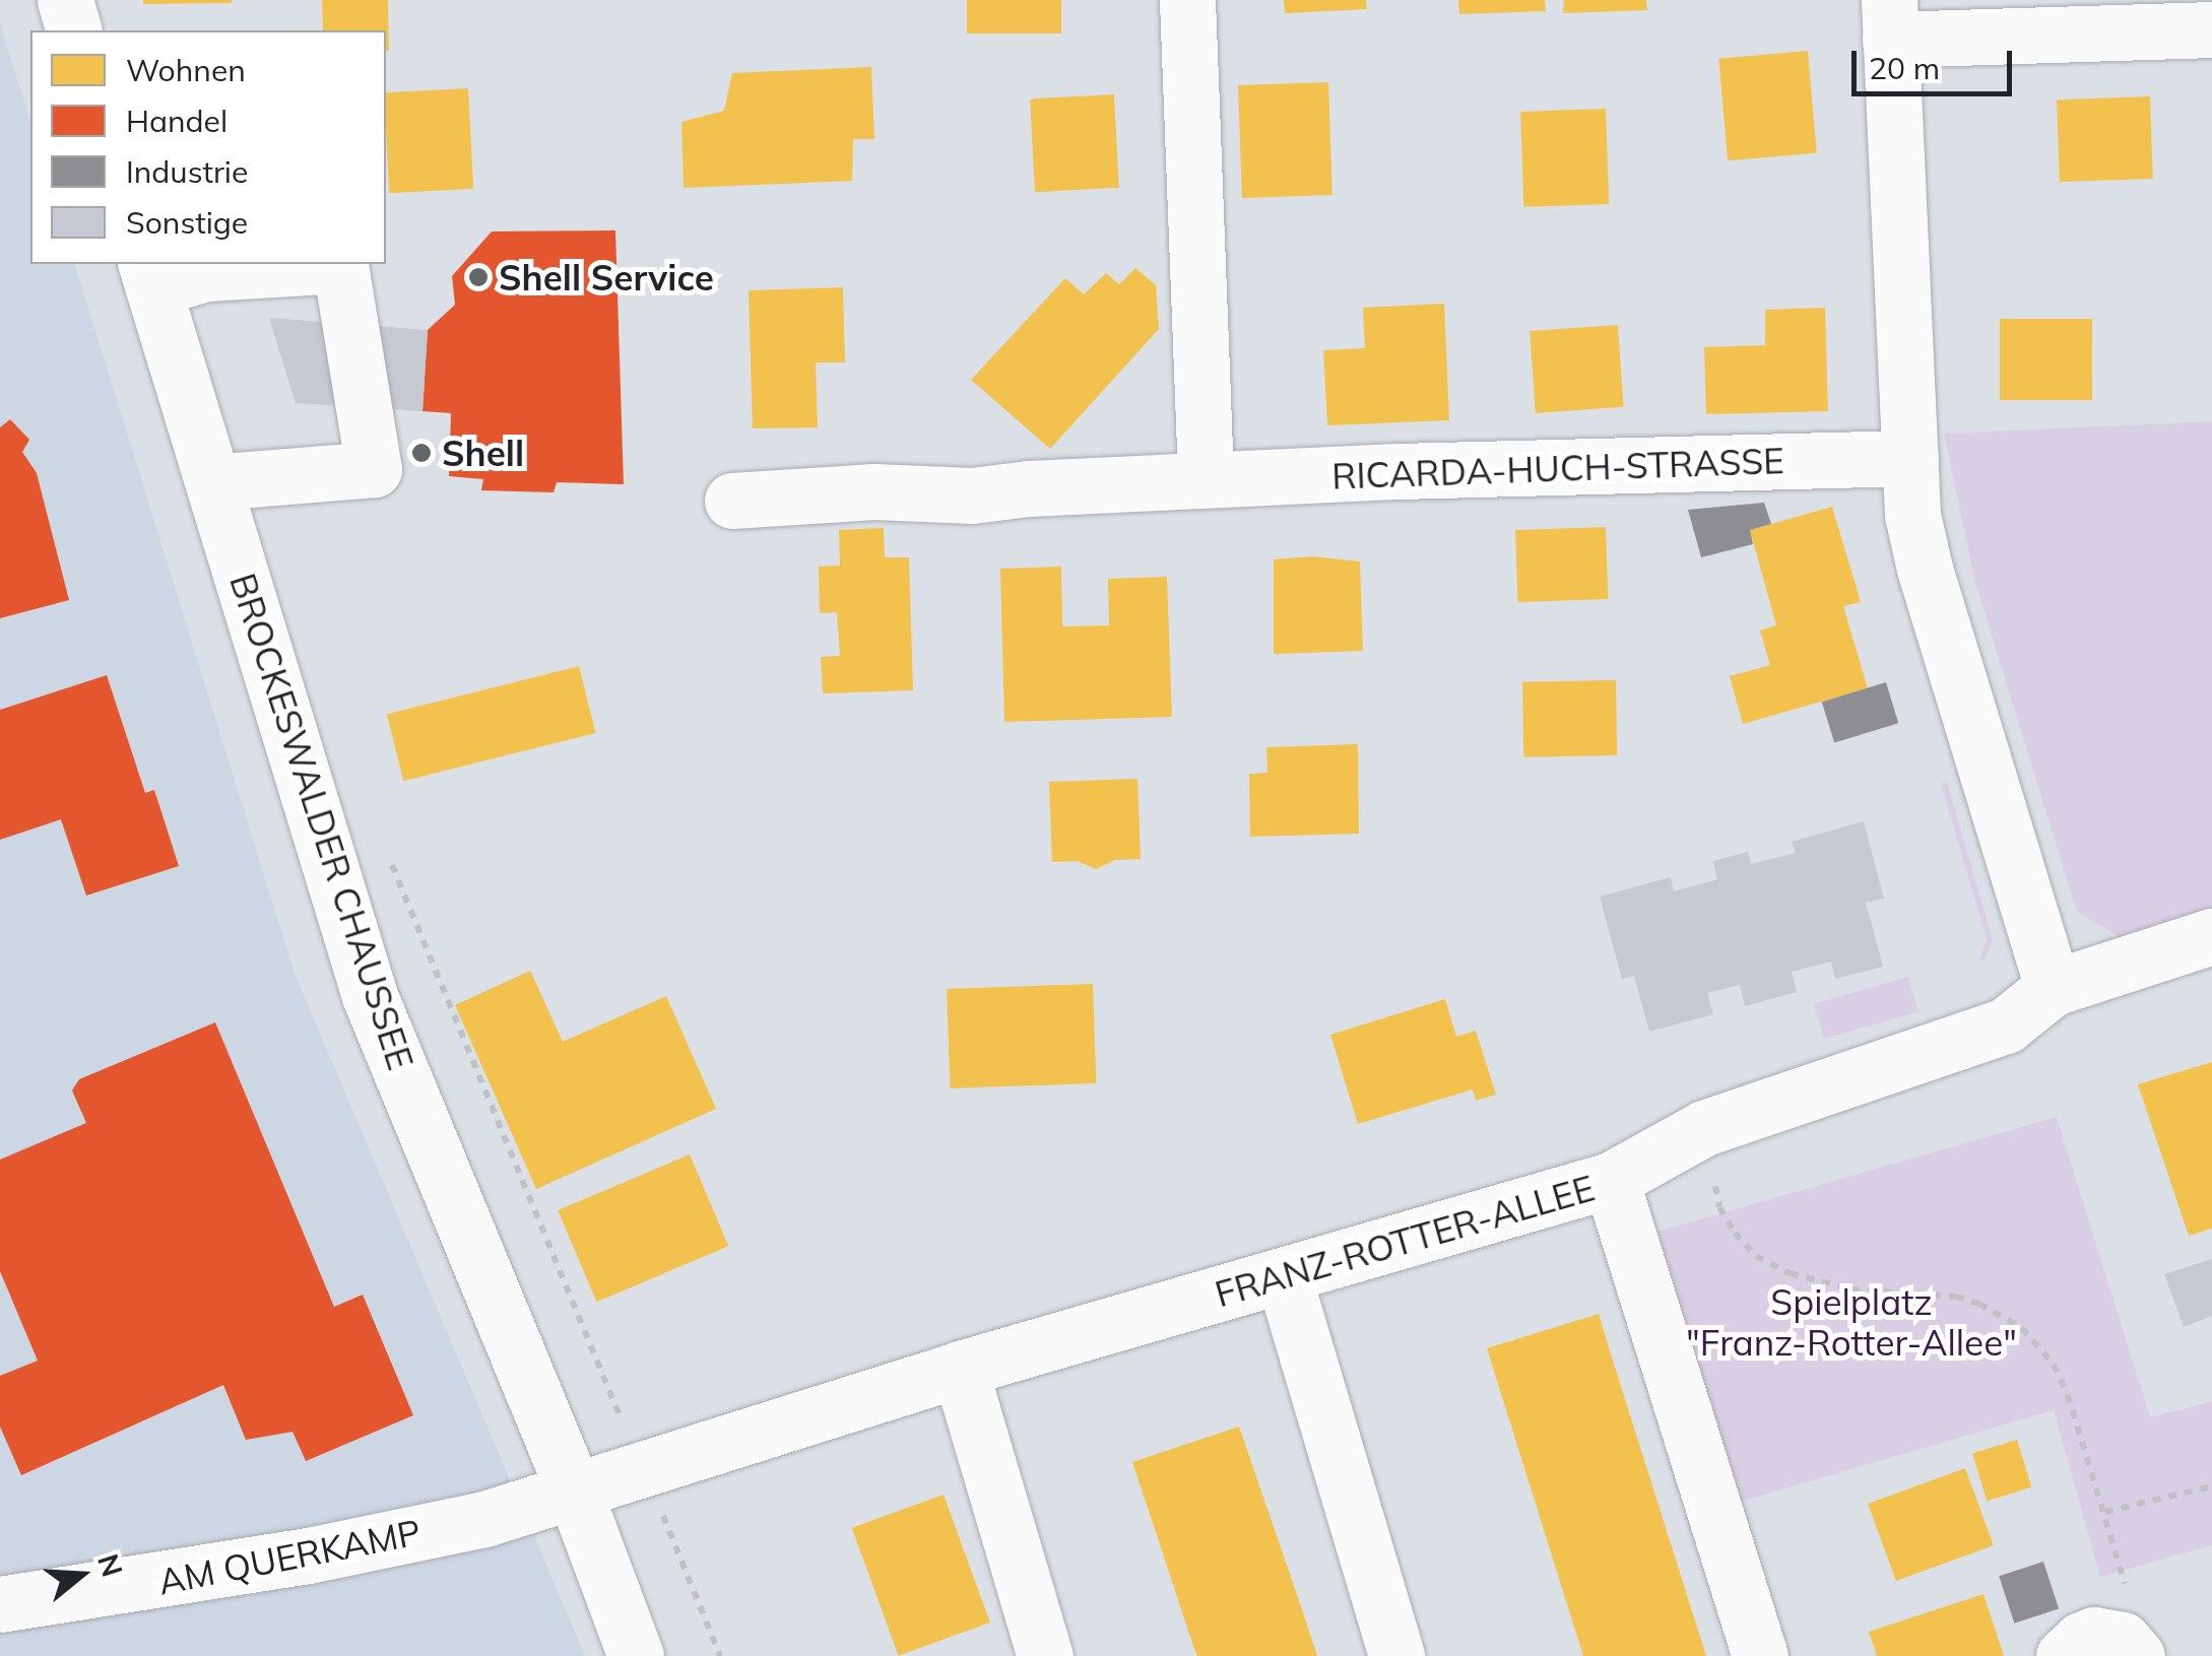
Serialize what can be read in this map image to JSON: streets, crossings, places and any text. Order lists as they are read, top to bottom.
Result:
{
  "streets": {
    "street": [
      "RICARDA-HUCH-STRASSE",
      "BROCKESWALDER CHAUSSEE",
      "FRANZ-ROTTER-ALLEE",
      "AM QUERKAMP"
    ]
  },
  "crossings": [
    ["BROCKESWALDER CHAUSSEE", "FRANZ-ROTTER-ALLEE"],
    ["BROCKESWALDER CHAUSSEE", "AM QUERKAMP"],
    ["FRANZ-ROTTER-ALLEE", "AM QUERKAMP"]
  ],
  "parks": ["Spielplatz \"Franz-Rotter-Allee\""],
  "places": ["Shell Service", "Shell"],
  "legend": [
    "Wohnen",
    "Handel",
    "Industrie",
    "Sonstige"
  ],
  "scale_bar": "20 m",
  "north": "right"
}
